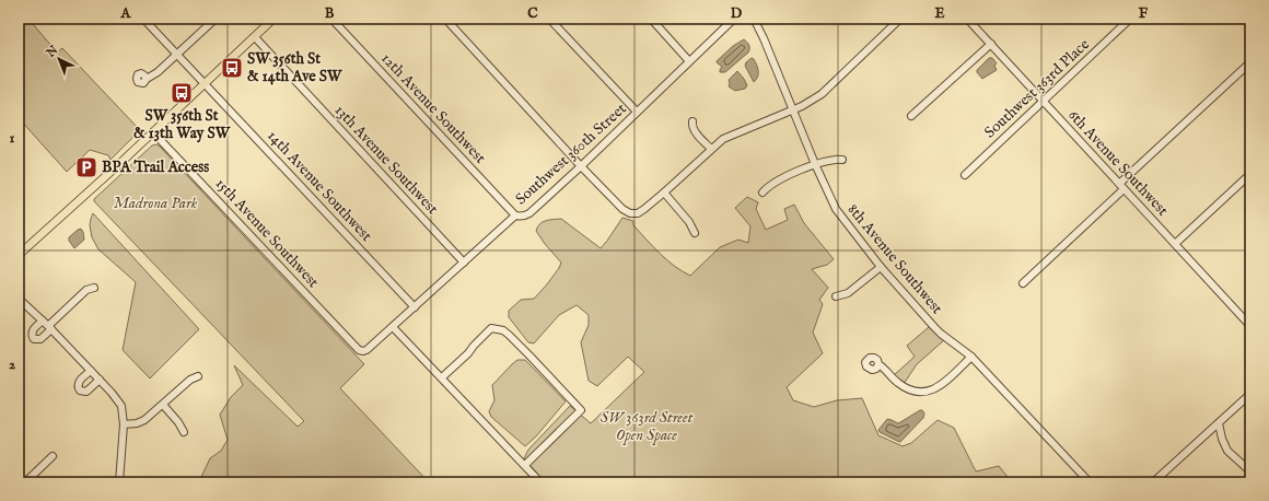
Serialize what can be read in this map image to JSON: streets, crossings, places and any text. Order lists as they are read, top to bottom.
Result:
{
  "streets": {
    "street": [
      "Southwest 363rd Place",
      "12th Avenue Southwest",
      "Southwest 360th Street",
      "13th Avenue Southwest",
      "6th Avenue Southwest",
      "14th Avenue Southwest",
      "15th Avenue Southwest",
      "8th Avenue Southwest"
    ]
  },
  "crossings": [
    ["Southwest 363rd Place", "6th Avenue Southwest"],
    ["12th Avenue Southwest", "Southwest 360th Street"],
    ["Southwest 360th Street", "13th Avenue Southwest"],
    ["Southwest 360th Street", "14th Avenue Southwest"],
    ["Southwest 360th Street", "15th Avenue Southwest"]
  ],
  "parks": ["Madrona Park", "SW 363rd Street Open Space"],
  "places": {
    "bus stop": ["SW 356th St & 14th Ave SW", "SW 356th St & 13th Way SW"],
    "parking": ["BPA Trail Access"]
  },
  "north": "top left",
  "grid": {
    "columns": [
      "A",
      "B",
      "C",
      "D",
      "E",
      "F"
    ],
    "rows": ["1", "2"]
  }
}
